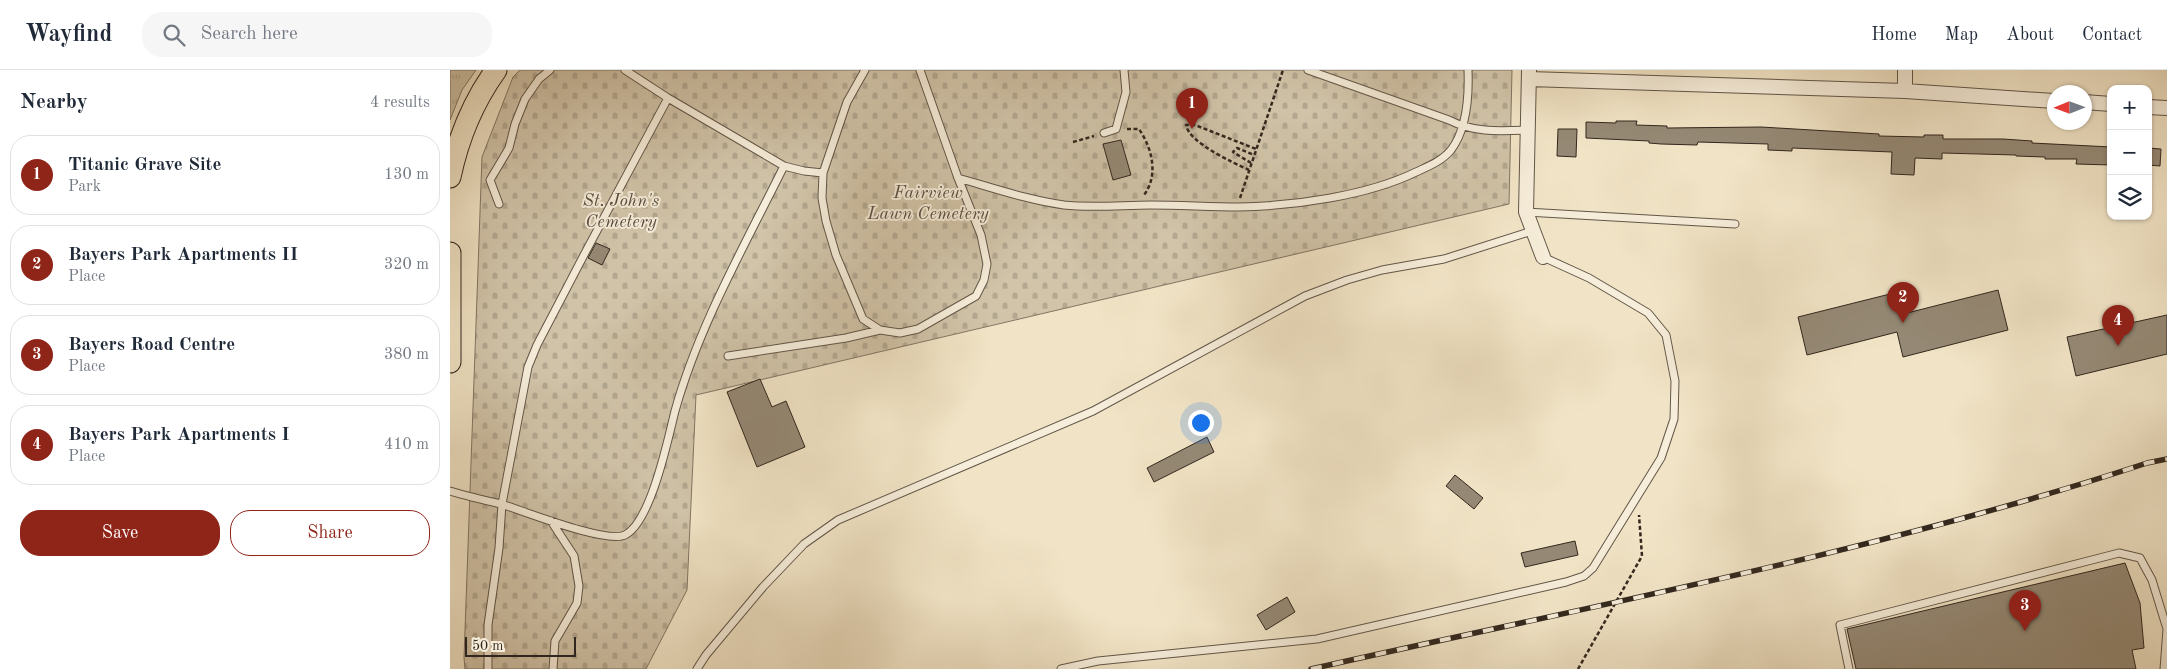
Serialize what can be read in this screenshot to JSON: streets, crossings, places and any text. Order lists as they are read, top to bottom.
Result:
{
  "parks": ["Fairview Lawn Cemetery", "St. John's Cemetery"],
  "scale_bar": "50 m",
  "north": "left",
  "page": {
    "header": "Wayfind",
    "search": "Search here",
    "nav": [
      "Home",
      "Map",
      "About",
      "Contact"
    ],
    "heading": ["Nearby", "4 results"],
    "map_buttons": ["+", "−"],
    "pins": [
      "1",
      "2",
      "4",
      "3"
    ],
    "list": [
      {
        "mark": "1",
        "name": "Titanic Grave Site",
        "note": "Park",
        "value": "130 m"
      },
      {
        "mark": "2",
        "name": "Bayers Park Apartments II",
        "note": "Place",
        "value": "320 m"
      },
      {
        "mark": "3",
        "name": "Bayers Road Centre",
        "note": "Place",
        "value": "380 m"
      },
      {
        "mark": "4",
        "name": "Bayers Park Apartments I",
        "note": "Place",
        "value": "410 m"
      }
    ],
    "buttons": ["Save", "Share"],
    "scale": "50 m"
  }
}
